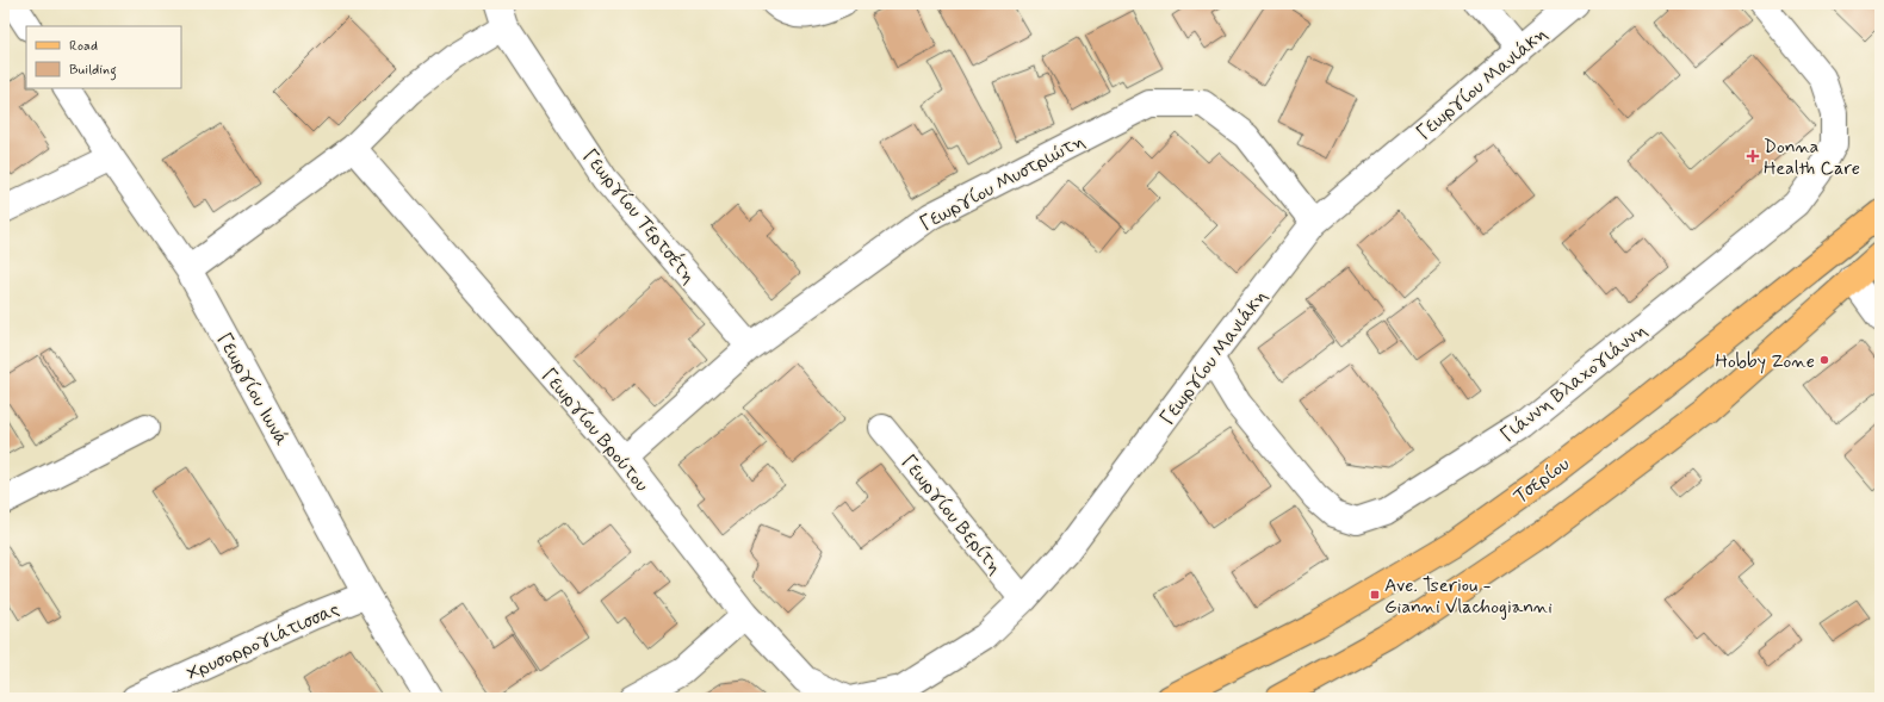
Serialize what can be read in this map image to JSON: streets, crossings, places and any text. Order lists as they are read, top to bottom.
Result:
{
  "streets": {
    "main road": ["Τσερίου"],
    "street": [
      "Γεωργίου Μανιάκη",
      "Γεωργίου Μυστριώτη",
      "Γεωργίου Τερτσέτη",
      "Γιάννη Βλαχογιάννη",
      "Γεωργίου Ιωνά",
      "Γεωργίου Βρούτου",
      "Γεωργίου Βερίτη",
      "Χρυσορρογιάτισσας"
    ]
  },
  "crossings": [
    ["Γεωργίου Μανιάκη", "Γεωργίου Μυστριώτη"],
    ["Γεωργίου Μανιάκη", "Γιάννη Βλαχογιάννη"],
    ["Γεωργίου Μανιάκη", "Γεωργίου Βερίτη"],
    ["Γεωργίου Μυστριώτη", "Γεωργίου Τερτσέτη"],
    ["Γεωργίου Μυστριώτη", "Γεωργίου Βρούτου"],
    ["Γεωργίου Ιωνά", "Χρυσορρογιάτισσας"]
  ],
  "places": {
    "health": ["Donna Health Care"],
    "other": ["Hobby Zone"],
    "transit": ["Ave. Tseriou - Gianni Vlachogianni"]
  },
  "legend": ["Road", "Building"]
}
